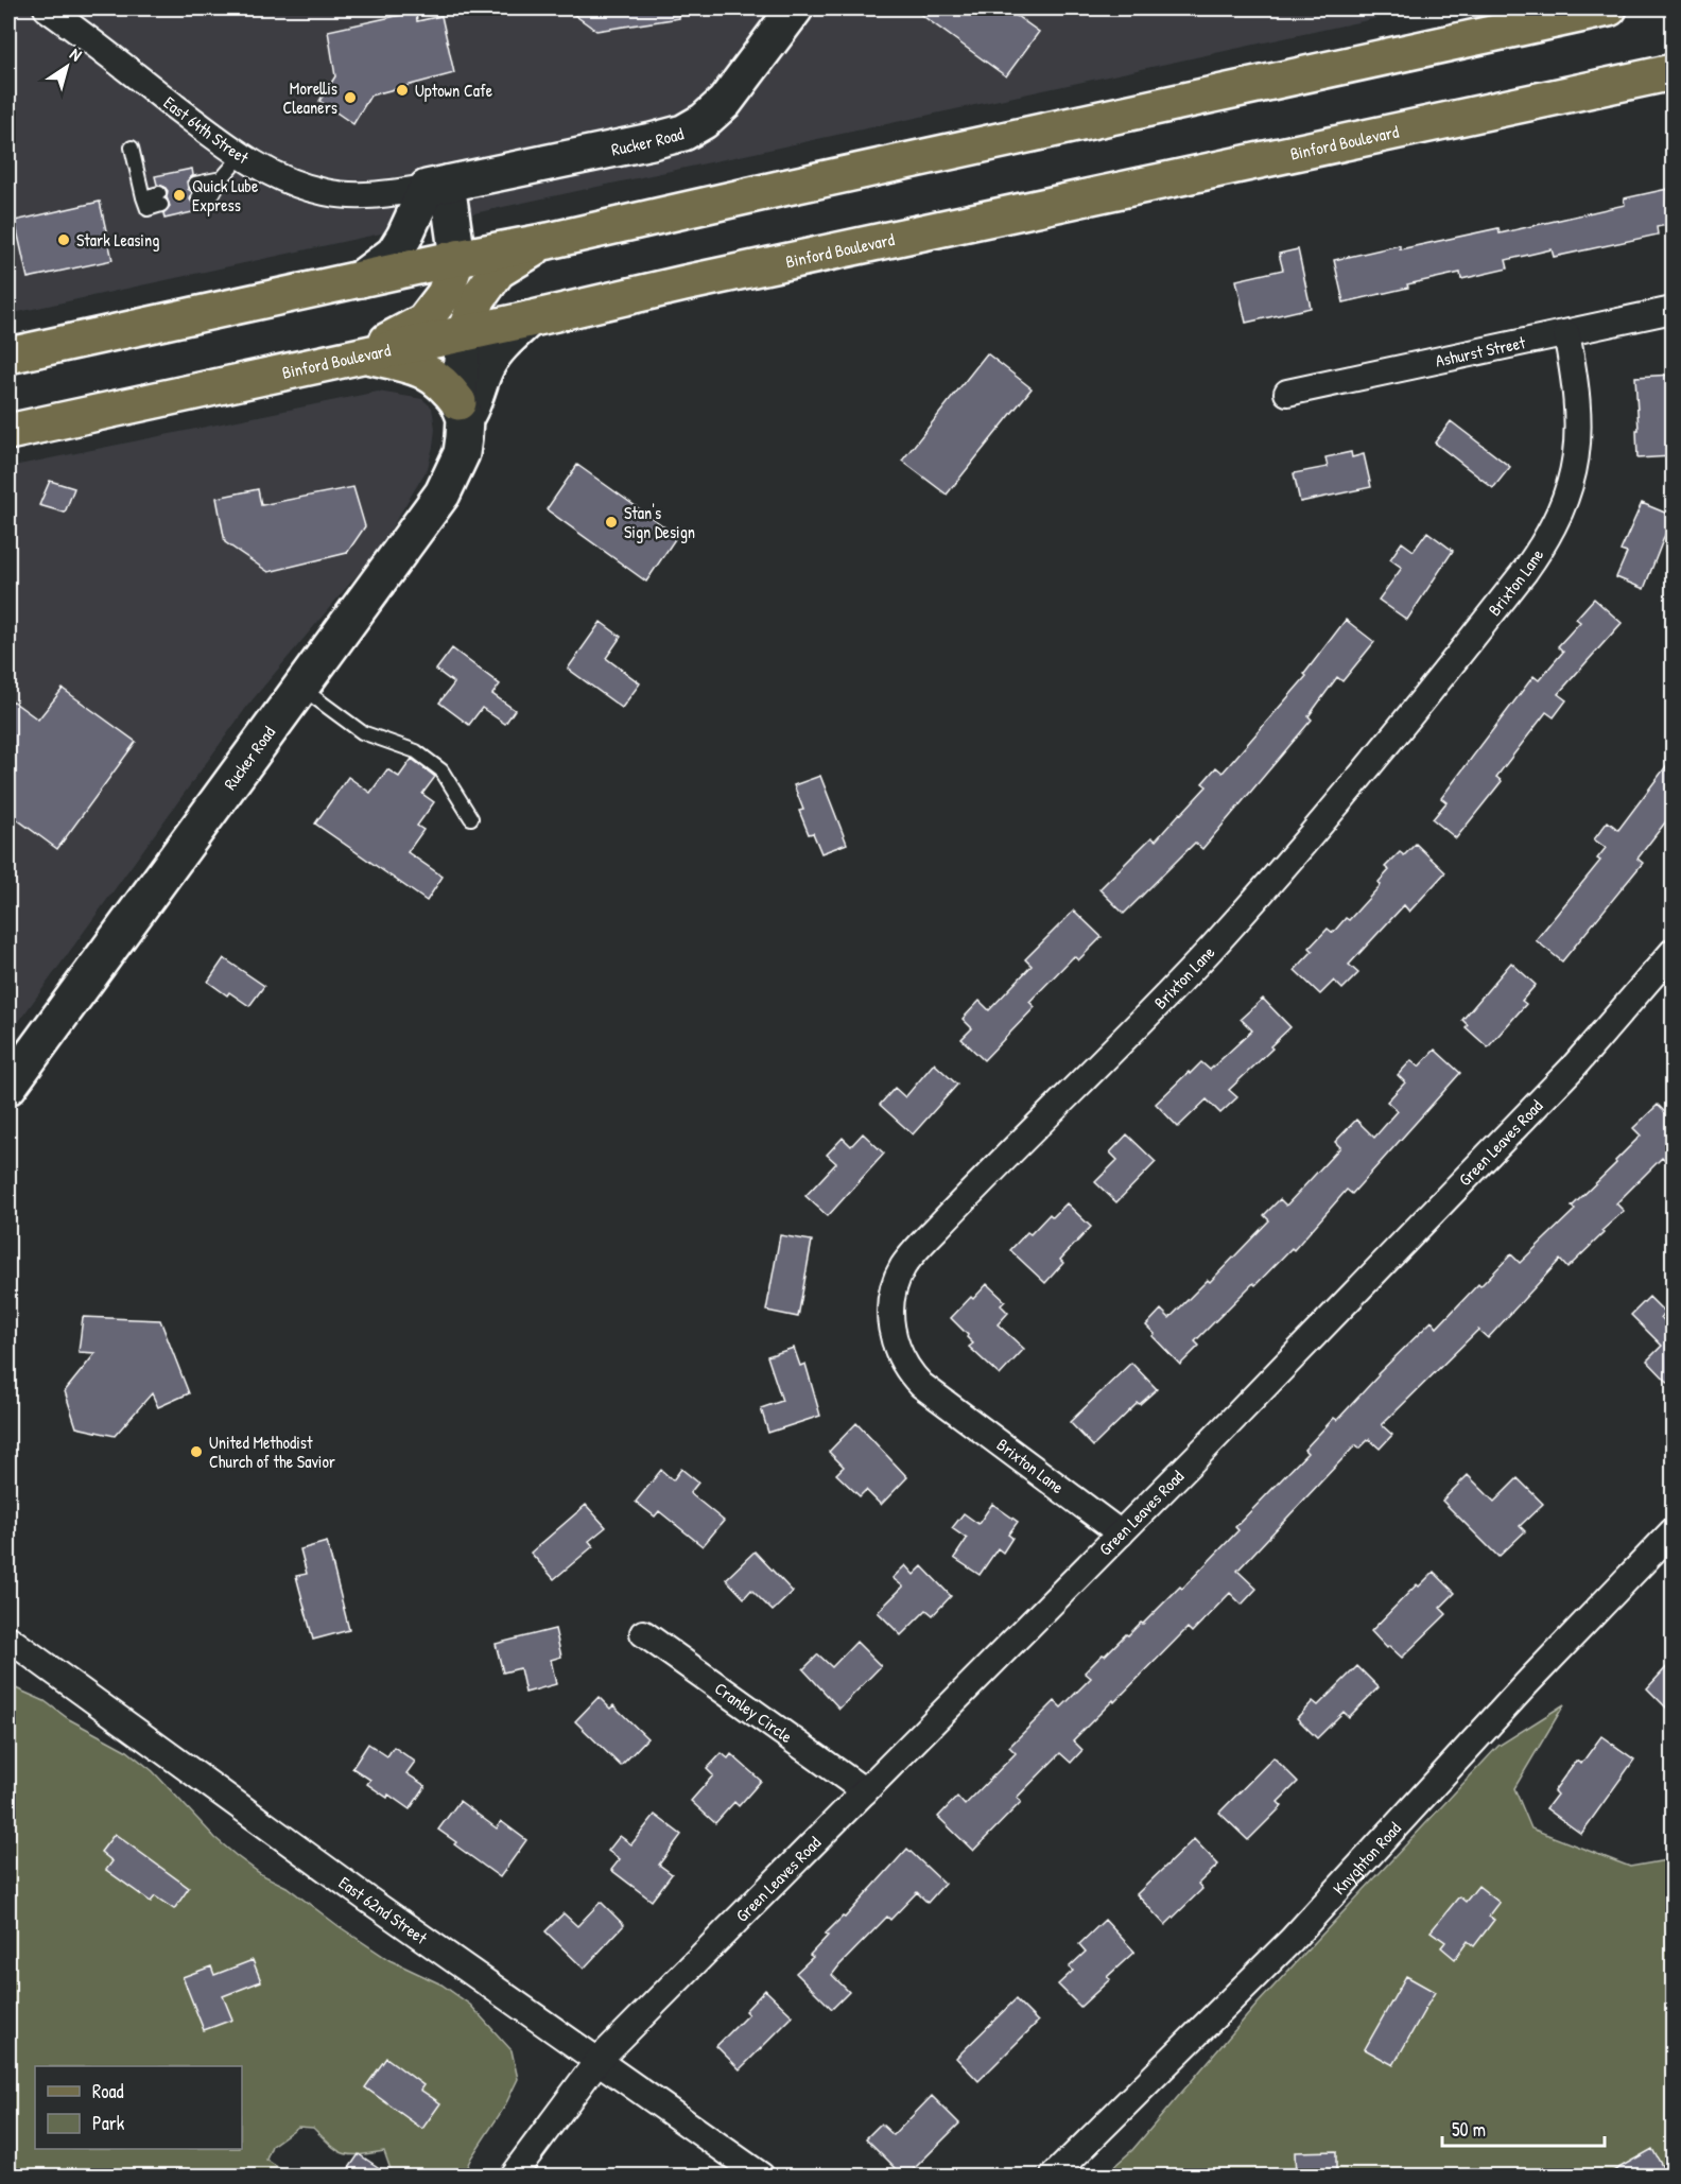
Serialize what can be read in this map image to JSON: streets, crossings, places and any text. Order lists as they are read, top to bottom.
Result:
{
  "streets": {
    "main road": ["Binford Boulevard"],
    "street": [
      "East 64th Street",
      "Rucker Road",
      "Ashurst Street",
      "Brixton Lane",
      "Green Leaves Road",
      "Cranley Circle",
      "Knyghton Road",
      "East 62nd Street"
    ]
  },
  "crossings": [
    ["East 64th Street", "Rucker Road"],
    ["Rucker Road", "Binford Boulevard"],
    ["Ashurst Street", "Brixton Lane"],
    ["Brixton Lane", "Green Leaves Road"],
    ["Green Leaves Road", "Cranley Circle"],
    ["Green Leaves Road", "East 62nd Street"]
  ],
  "places": [
    "Uptown Cafe",
    "Morellis Cleaners",
    "Quick Lube Express",
    "Stark Leasing",
    "Stan's Sign Design",
    "United Methodist Church of the Savior"
  ],
  "legend": ["Road", "Park"],
  "scale_bar": "50 m",
  "north": "top right"
}
